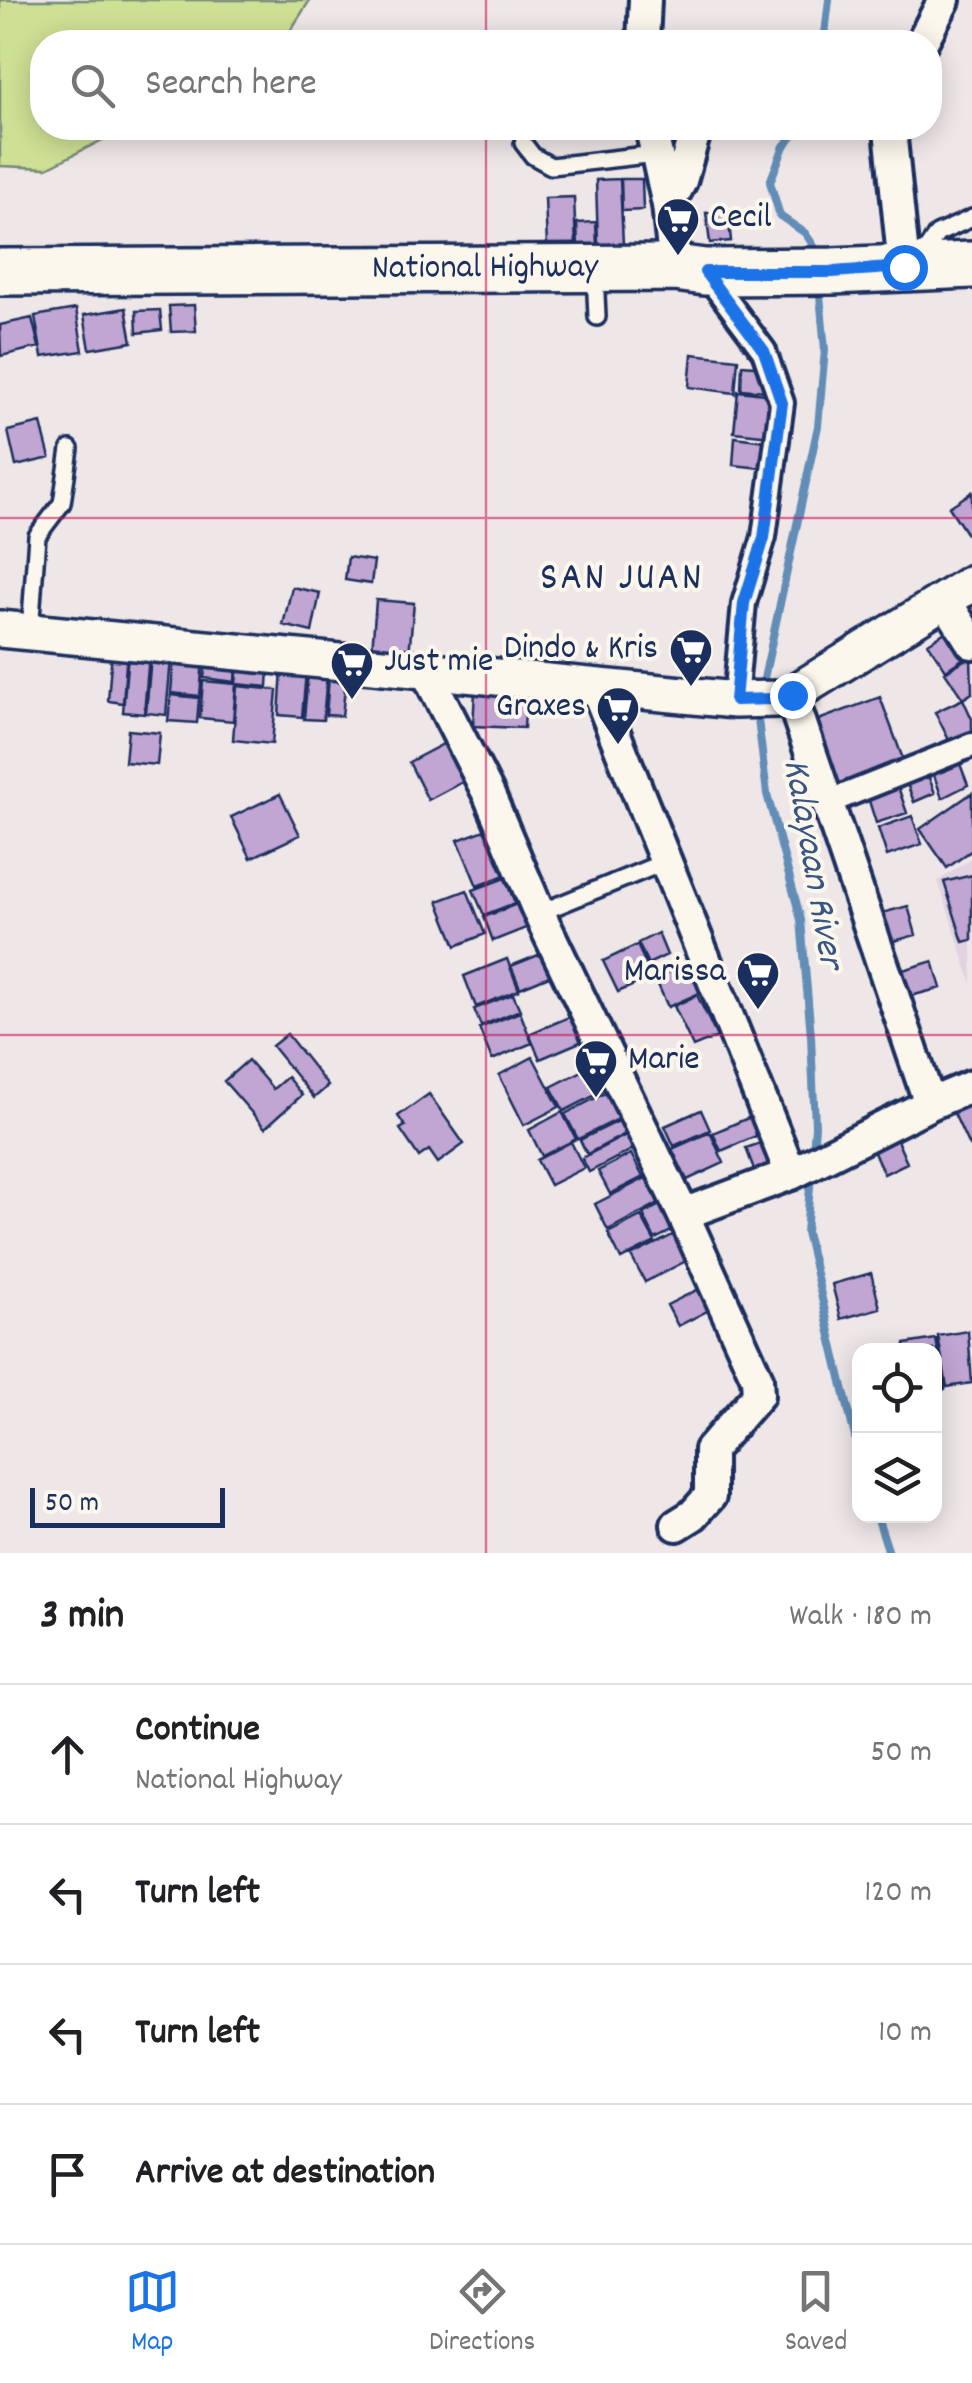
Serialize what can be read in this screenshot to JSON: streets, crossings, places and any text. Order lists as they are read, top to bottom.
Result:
{
  "streets": {
    "main road": ["National Highway"]
  },
  "districts": ["SAN JUAN"],
  "water": ["Kalayaan River"],
  "places": {
    "supermarket": [
      "Cecil",
      "Dindo & Kris",
      "Just mie",
      "Graxes",
      "Marissa",
      "Marie"
    ]
  },
  "scale_bar": "50 m",
  "page": {
    "search": "Search here",
    "scale": "50 m",
    "heading": ["3 min", "Walk · 180 m"],
    "list": [
      ["Continue", "National Highway", "50 m"],
      ["Turn left", "120 m"],
      ["Turn left", "10 m"],
      "Arrive at destination"
    ],
    "nav": ["Map", "Directions", "Saved"]
  }
}
